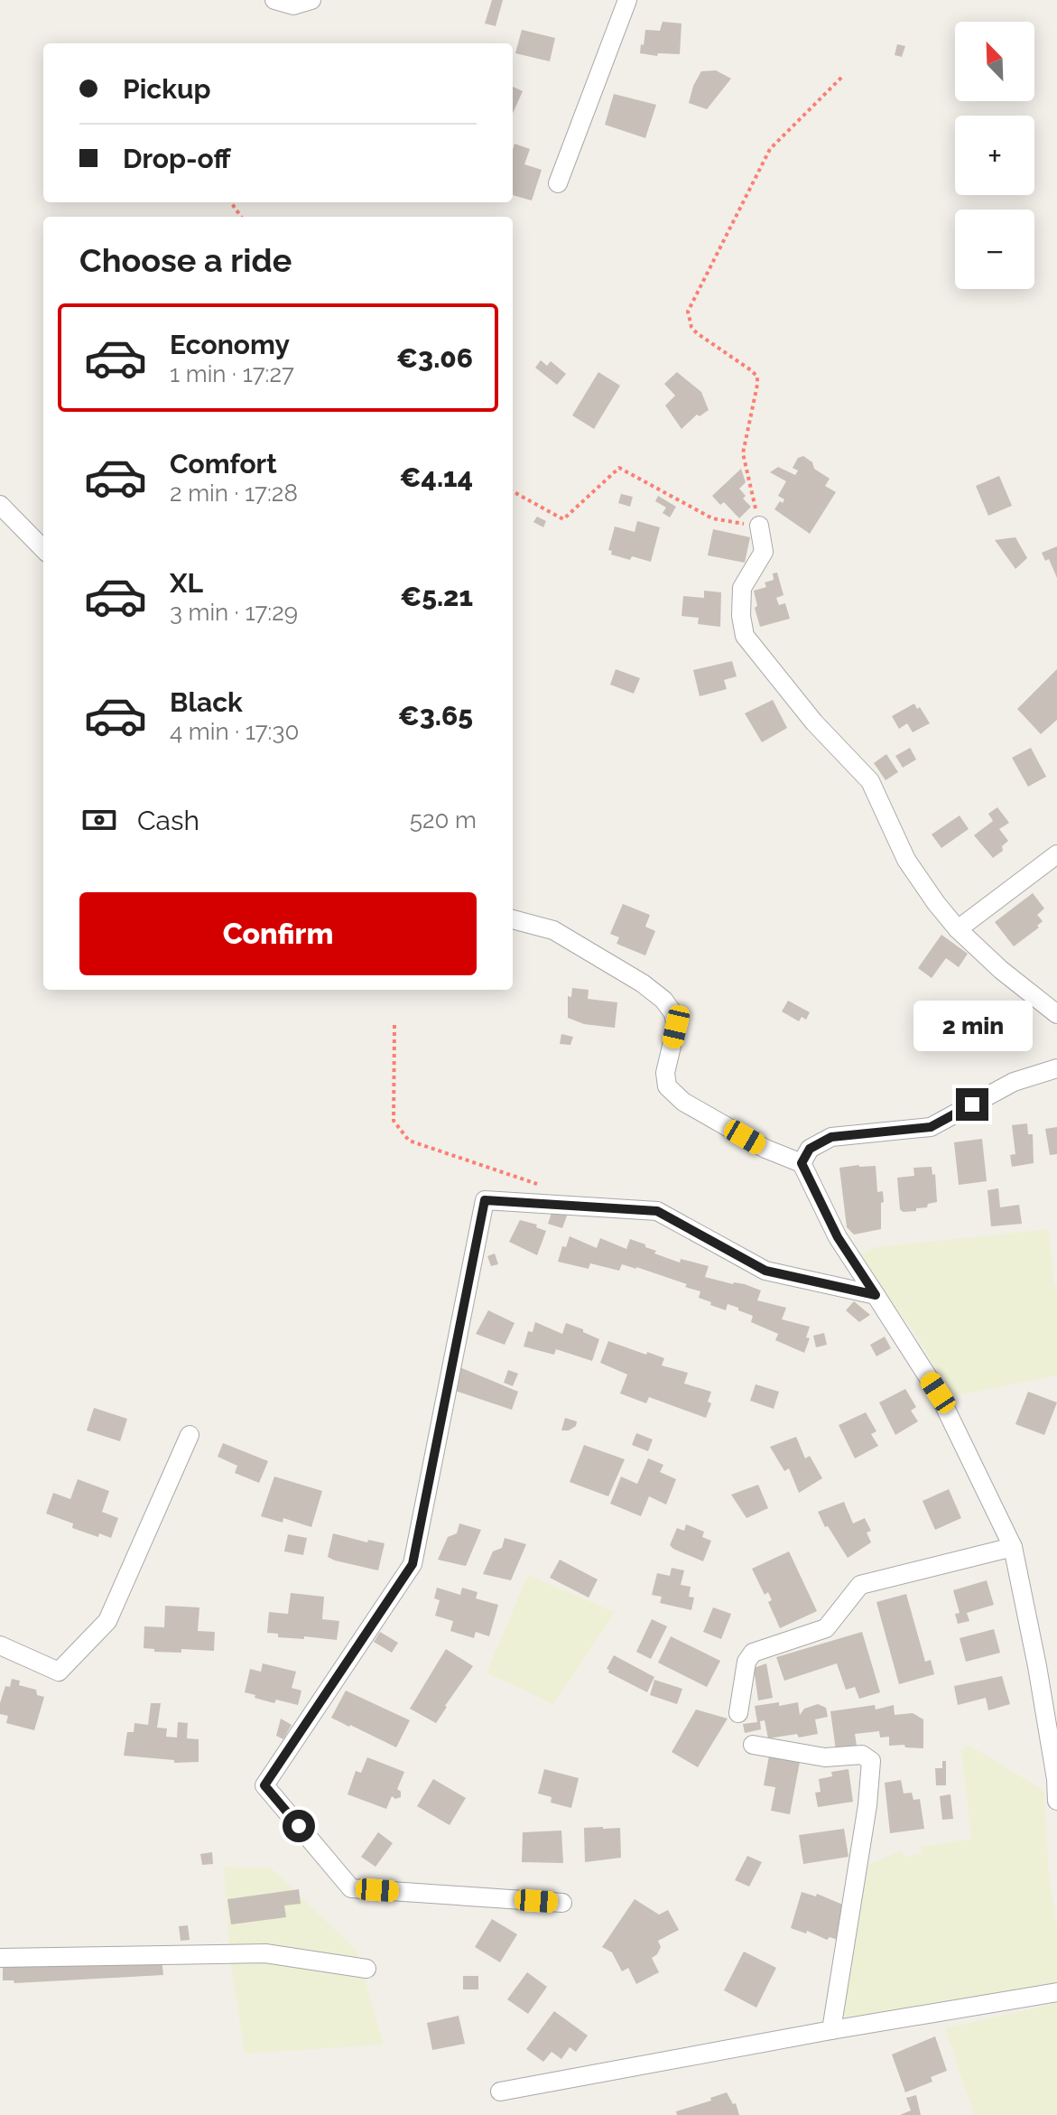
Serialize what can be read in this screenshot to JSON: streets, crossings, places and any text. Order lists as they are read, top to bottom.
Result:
{
  "north": "top left",
  "page": {
    "map_buttons": ["+", "−"],
    "banner": ["Pickup", "Drop-off"],
    "heading": "Choose a ride",
    "list": [
      {
        "name": "Economy",
        "note": "1 min · 17:27",
        "value": "€3.06"
      },
      {
        "name": "Comfort",
        "note": "2 min · 17:28",
        "value": "€4.14"
      },
      {
        "name": "XL",
        "note": "3 min · 17:29",
        "value": "€5.21"
      },
      {
        "name": "Black",
        "note": "4 min · 17:30",
        "value": "€3.65"
      }
    ],
    "pay": ["Cash", "520 m"],
    "buttons": "Confirm",
    "bubble": "2 min"
  }
}
